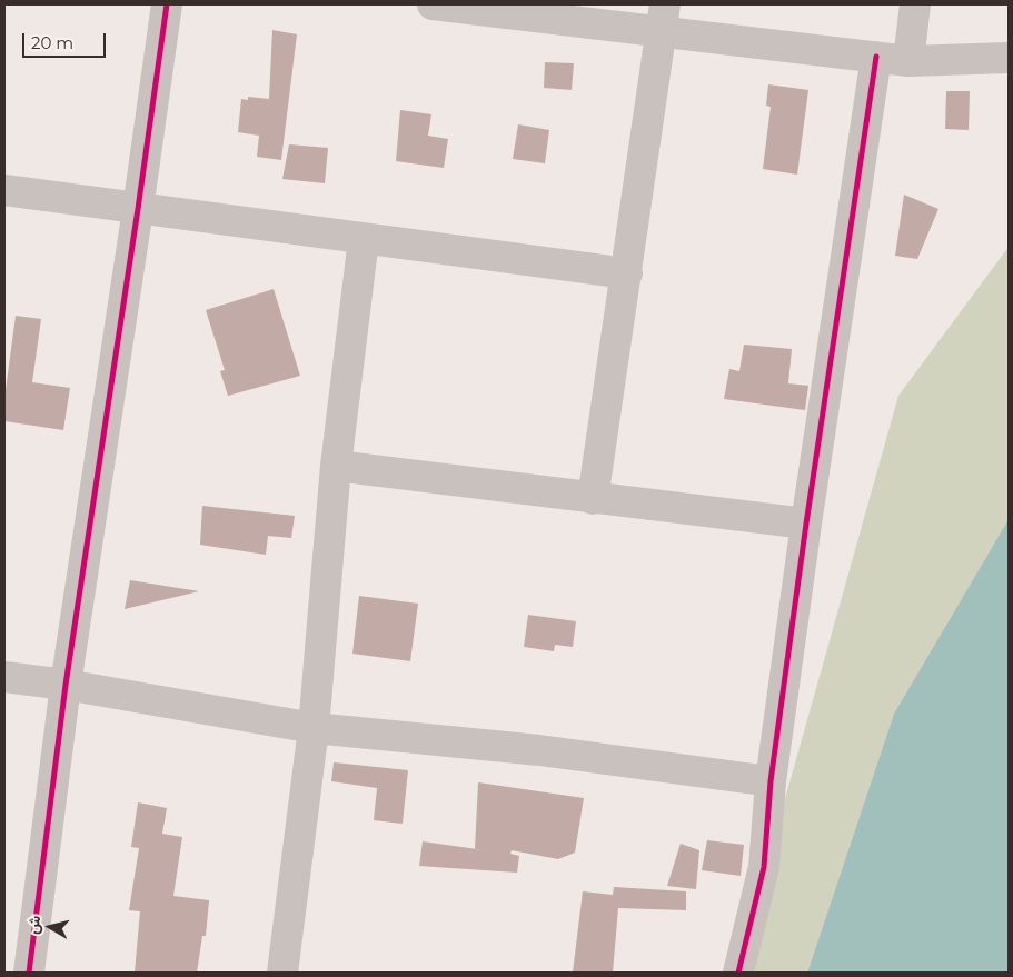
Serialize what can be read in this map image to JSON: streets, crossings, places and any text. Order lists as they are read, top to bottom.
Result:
{
  "scale_bar": "20 m",
  "north": "left"
}
